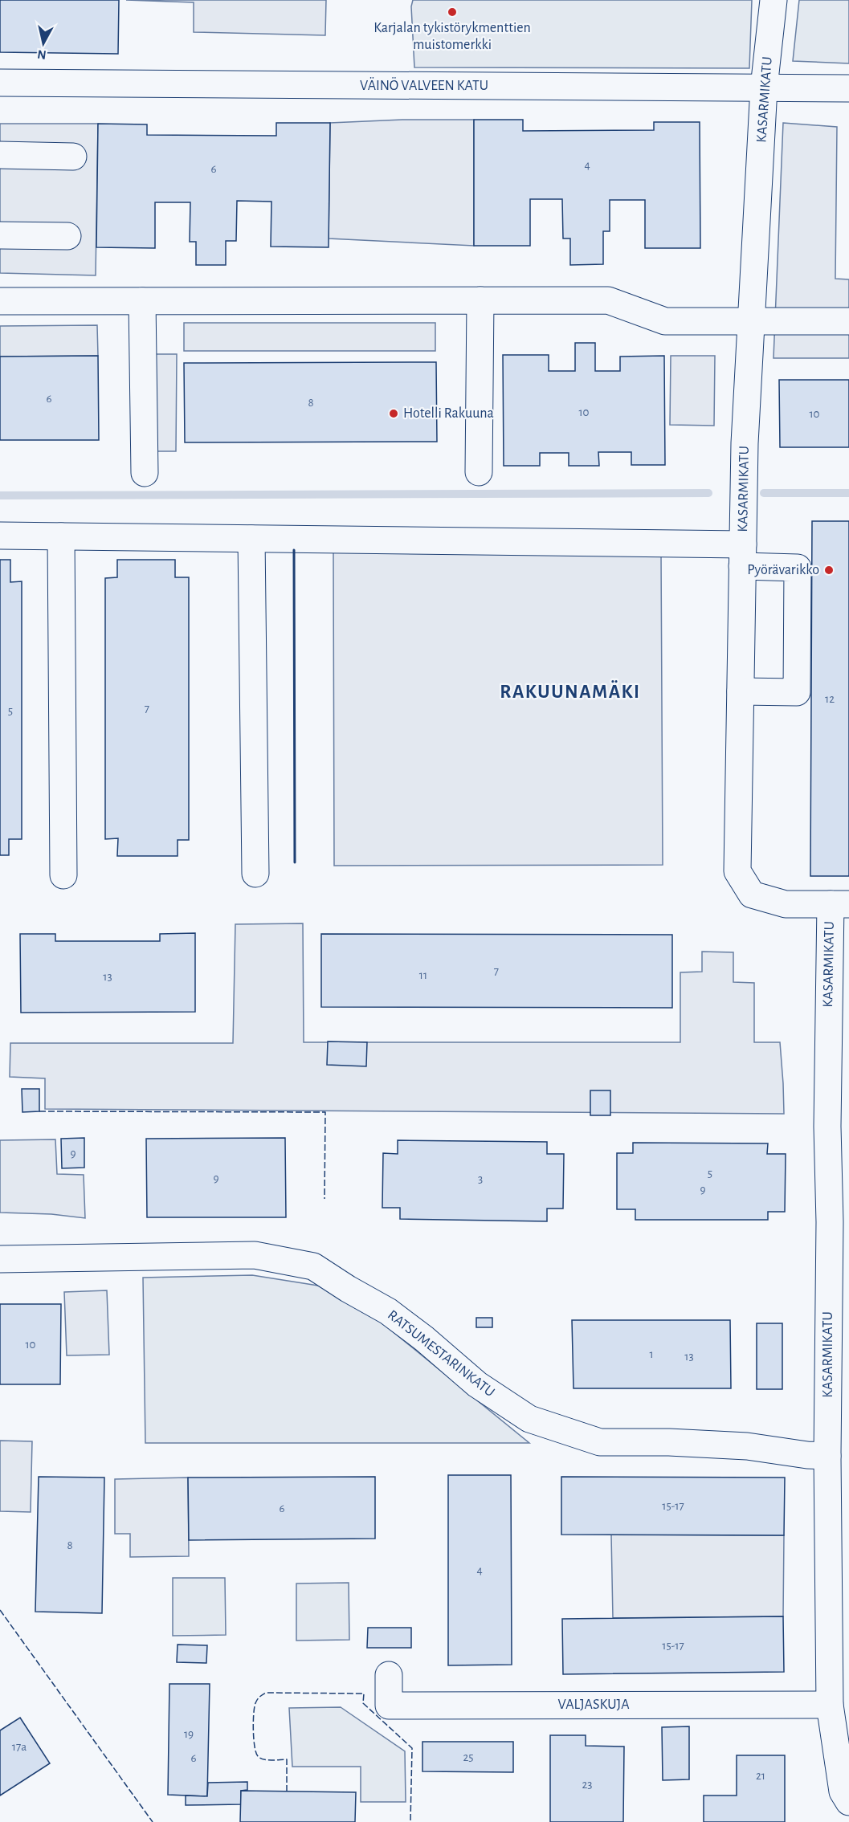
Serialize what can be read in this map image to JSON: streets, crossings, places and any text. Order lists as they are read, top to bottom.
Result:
{
  "streets": {
    "street": [
      "VÄINÖ VALVEEN KATU",
      "KASARMIKATU",
      "RATSUMESTARINKATU",
      "VALJASKUJA"
    ]
  },
  "crossings": [
    ["VÄINÖ VALVEEN KATU", "KASARMIKATU"],
    ["KASARMIKATU", "RATSUMESTARINKATU"],
    ["KASARMIKATU", "VALJASKUJA"]
  ],
  "districts": ["RAKUUNAMÄKI"],
  "places": ["Karjalan tykistörykmenttien muistomerkki", "Hotelli Rakuuna", "Pyörävarikko"],
  "house_numbers": [
    "4",
    "6",
    "6",
    "8",
    "10",
    "10",
    "12",
    "7",
    "5",
    "7",
    "11",
    "13",
    "9",
    "5",
    "9",
    "3",
    "9",
    "10",
    "1",
    "13",
    "15-17",
    "6",
    "8",
    "4",
    "15-17",
    "19",
    "17a",
    "25",
    "6",
    "21",
    "23"
  ],
  "north": "bottom"
}
